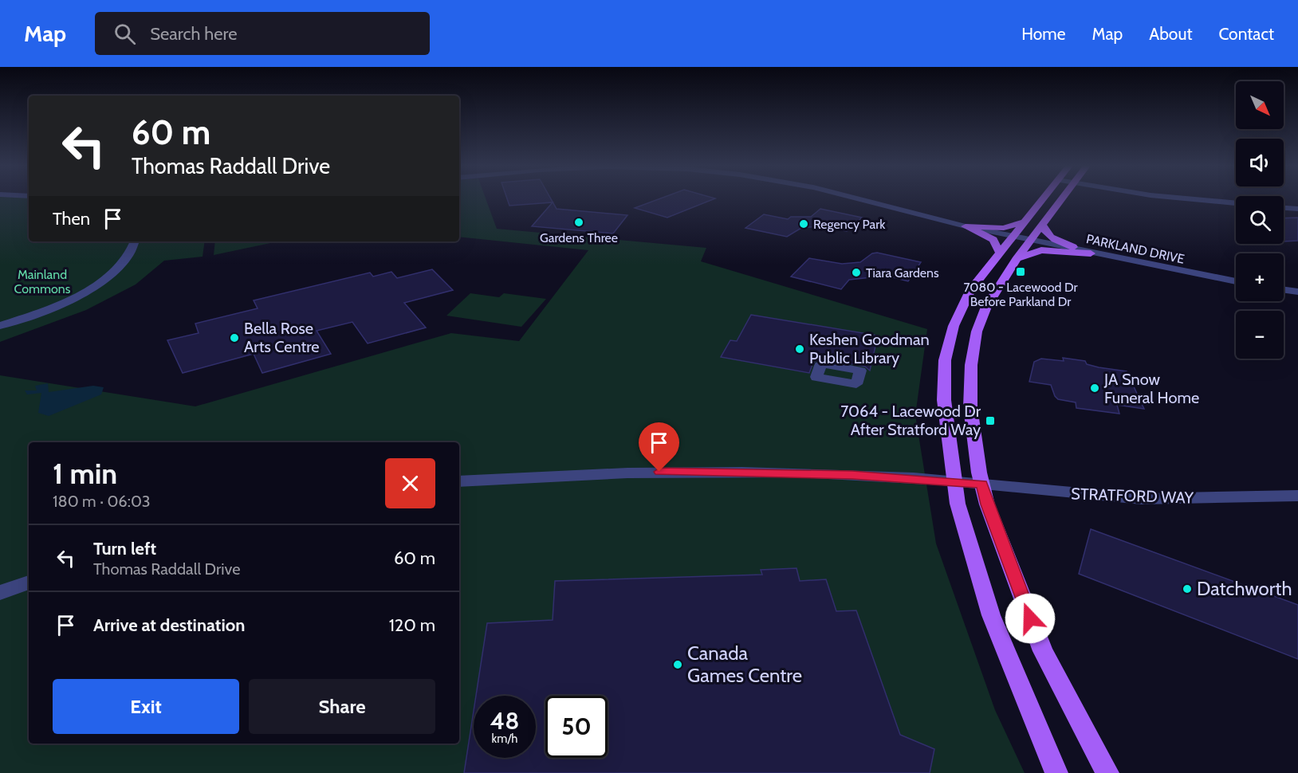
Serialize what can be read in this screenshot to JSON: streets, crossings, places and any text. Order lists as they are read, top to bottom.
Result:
{
  "streets": {
    "street": ["PARKLAND DRIVE", "STRATFORD WAY"]
  },
  "parks": ["Mainland Commons"],
  "places": {
    "other": [
      "Gardens Three",
      "Regency Park",
      "Tiara Gardens",
      "Bella Rose Arts Centre",
      "Keshen Goodman Public Library",
      "JA Snow Funeral Home",
      "Datchworth",
      "Canada Games Centre"
    ],
    "transit": ["7080 - Lacewood Dr Before Parkland Dr", "7064 - Lacewood Dr After Stratford Way"]
  },
  "north": "bottom right",
  "page": {
    "header": "Map",
    "search": "Search here",
    "nav": [
      "Home",
      "Map",
      "About",
      "Contact"
    ],
    "map_buttons": ["+", "−"],
    "turn": ["60 m", "Thomas Raddall Drive"],
    "then": "Then",
    "heading": ["1 min", "180 m · 06:03"],
    "list": [
      {
        "name": "Turn left",
        "note": "Thomas Raddall Drive",
        "value": "60 m"
      },
      {
        "name": "Arrive at destination",
        "value": "120 m"
      }
    ],
    "buttons": ["Exit", "Share"],
    "speed": "48 km/h",
    "limit": "50"
  }
}
